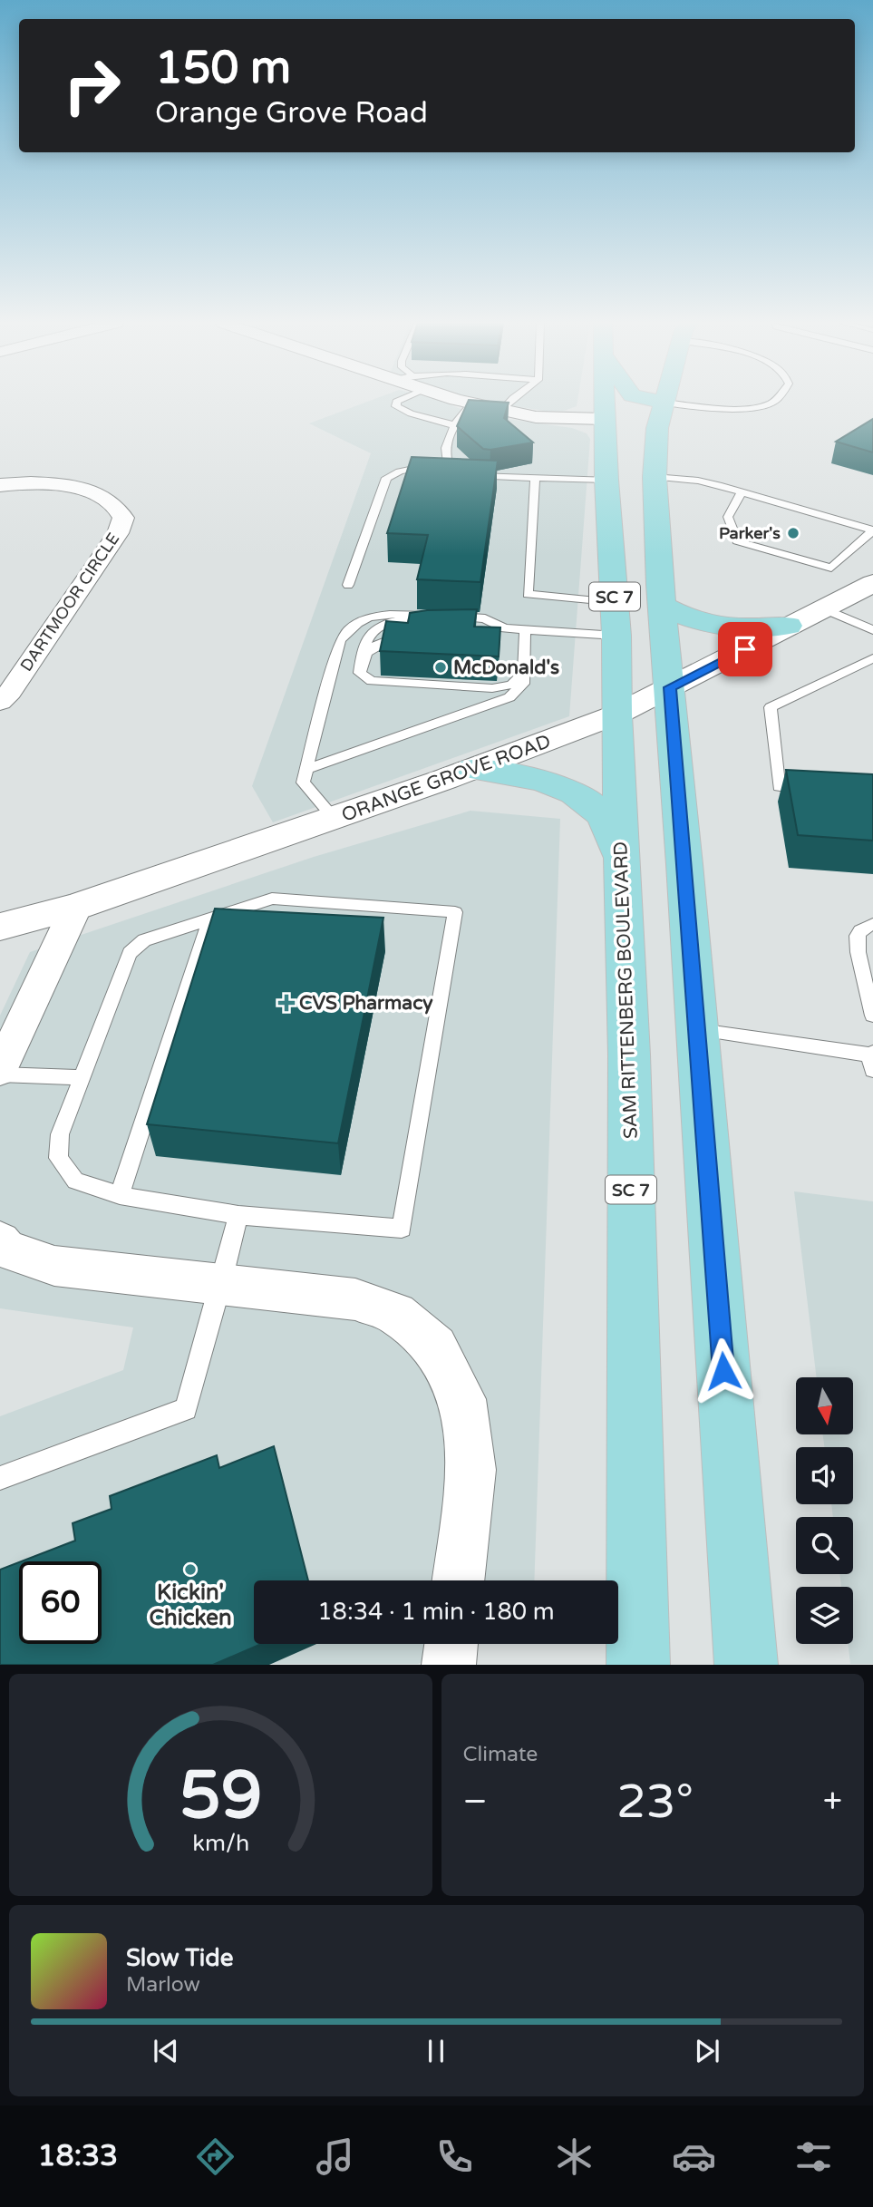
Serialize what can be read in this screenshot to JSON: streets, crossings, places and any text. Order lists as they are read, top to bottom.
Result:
{
  "streets": {
    "main road": ["SC 7", "SAM RITTENBERG BOULEVARD"],
    "street": ["DARTMOOR CIRCLE", "ORANGE GROVE ROAD"]
  },
  "crossings": [
    ["SC 7", "ORANGE GROVE ROAD"],
    ["ORANGE GROVE ROAD", "SAM RITTENBERG BOULEVARD"]
  ],
  "places": {
    "other": ["Parker's", "McDonald's", "Kickin' Chicken"],
    "health": ["CVS Pharmacy"]
  },
  "north": "bottom",
  "page": {
    "turn": ["150 m", "Orange Grove Road"],
    "limit": "60",
    "trip": "18:34 · 1 min · 180 m",
    "tile": "Climate",
    "heat": ["−", "23°", "+"],
    "song": ["Slow Tide", "Marlow"],
    "tabs": "18:33",
    "gauge": ["59", "km/h"]
  }
}
